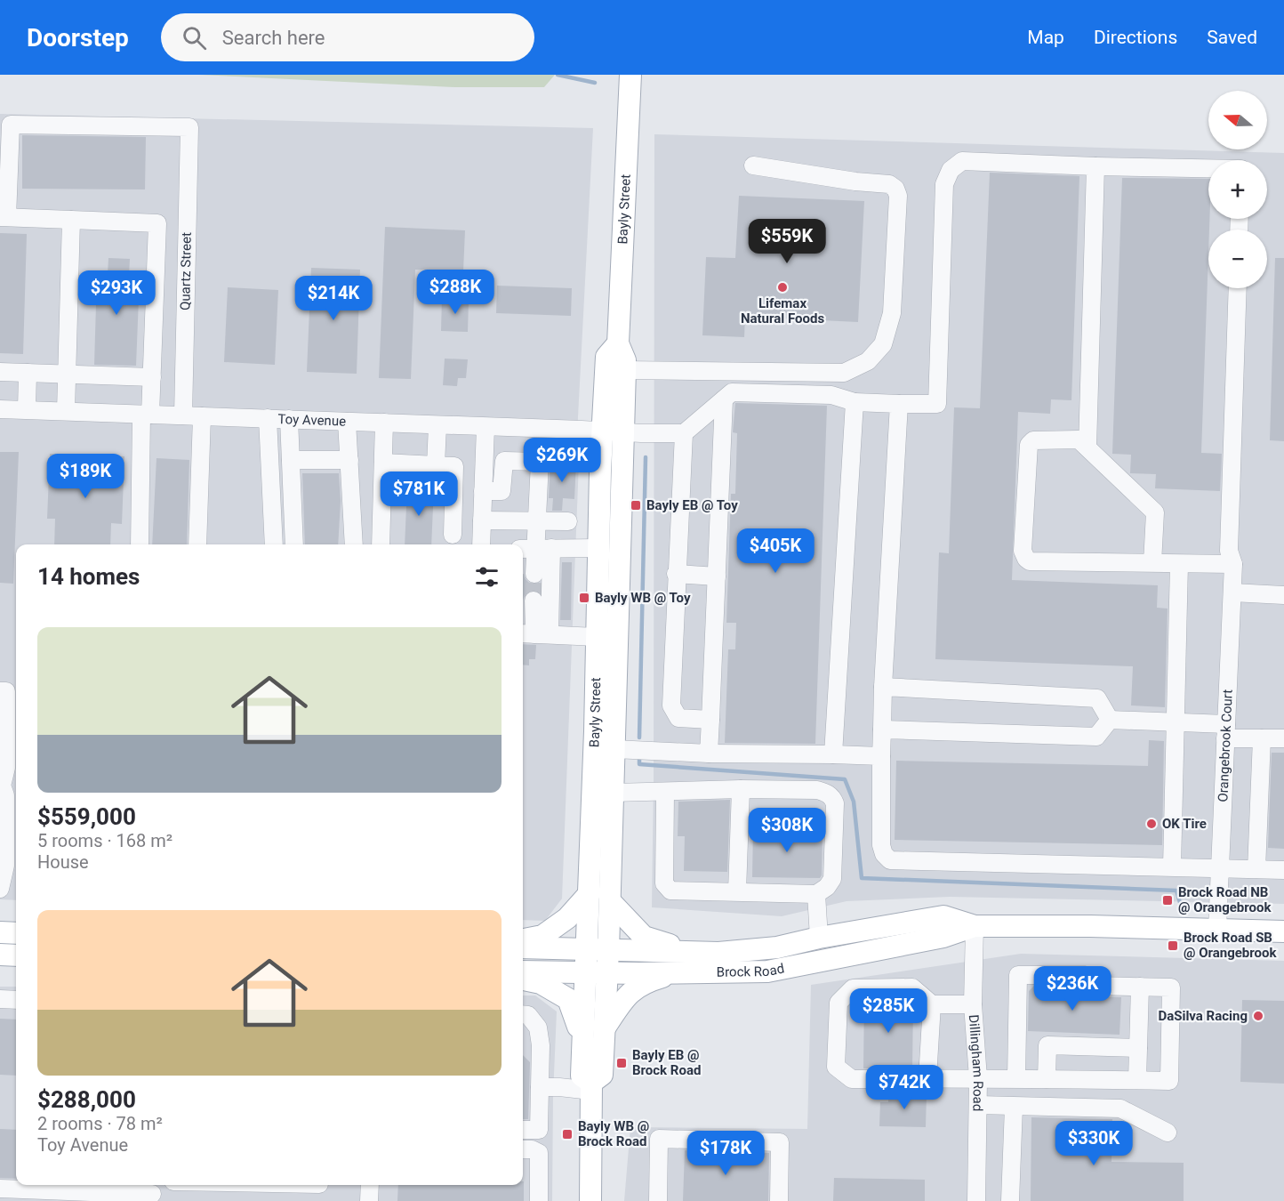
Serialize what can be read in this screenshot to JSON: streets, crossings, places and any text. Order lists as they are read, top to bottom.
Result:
{
  "streets": {
    "main road": ["Bayly Street", "Brock Road"],
    "street": [
      "Quartz Street",
      "Toy Avenue",
      "Orangebrook Court",
      "Dillingham Road"
    ]
  },
  "crossings": [
    ["Bayly Street", "Toy Avenue"],
    ["Bayly Street", "Brock Road"],
    ["Quartz Street", "Toy Avenue"],
    ["Orangebrook Court", "Brock Road"],
    ["Brock Road", "Dillingham Road"]
  ],
  "places": {
    "other": ["Lifemax Natural Foods", "OK Tire", "DaSilva Racing"],
    "transit": [
      "Bayly EB @ Toy",
      "Bayly WB @ Toy",
      "Brock Road NB @ Orangebrook",
      "Brock Road SB @ Orangebrook",
      "Bayly EB @ Brock Road",
      "Bayly WB @ Brock Road"
    ]
  },
  "north": "left",
  "page": {
    "header": "Doorstep",
    "search": "Search here",
    "nav": ["Map", "Directions", "Saved"],
    "map_buttons": ["+", "−"],
    "price": [
      "$559K",
      "$288K",
      "$293K",
      "$214K",
      "$269K",
      "$189K",
      "$781K",
      "$405K",
      "$308K",
      "$236K",
      "$285K",
      "$742K",
      "$330K",
      "$178K"
    ],
    "heading": "14 homes",
    "list": [
      {
        "name": "$559,000",
        "note": "5 rooms · 168 m² · House"
      },
      {
        "name": "$288,000",
        "note": "2 rooms · 78 m² · Toy Avenue"
      }
    ]
  }
}
